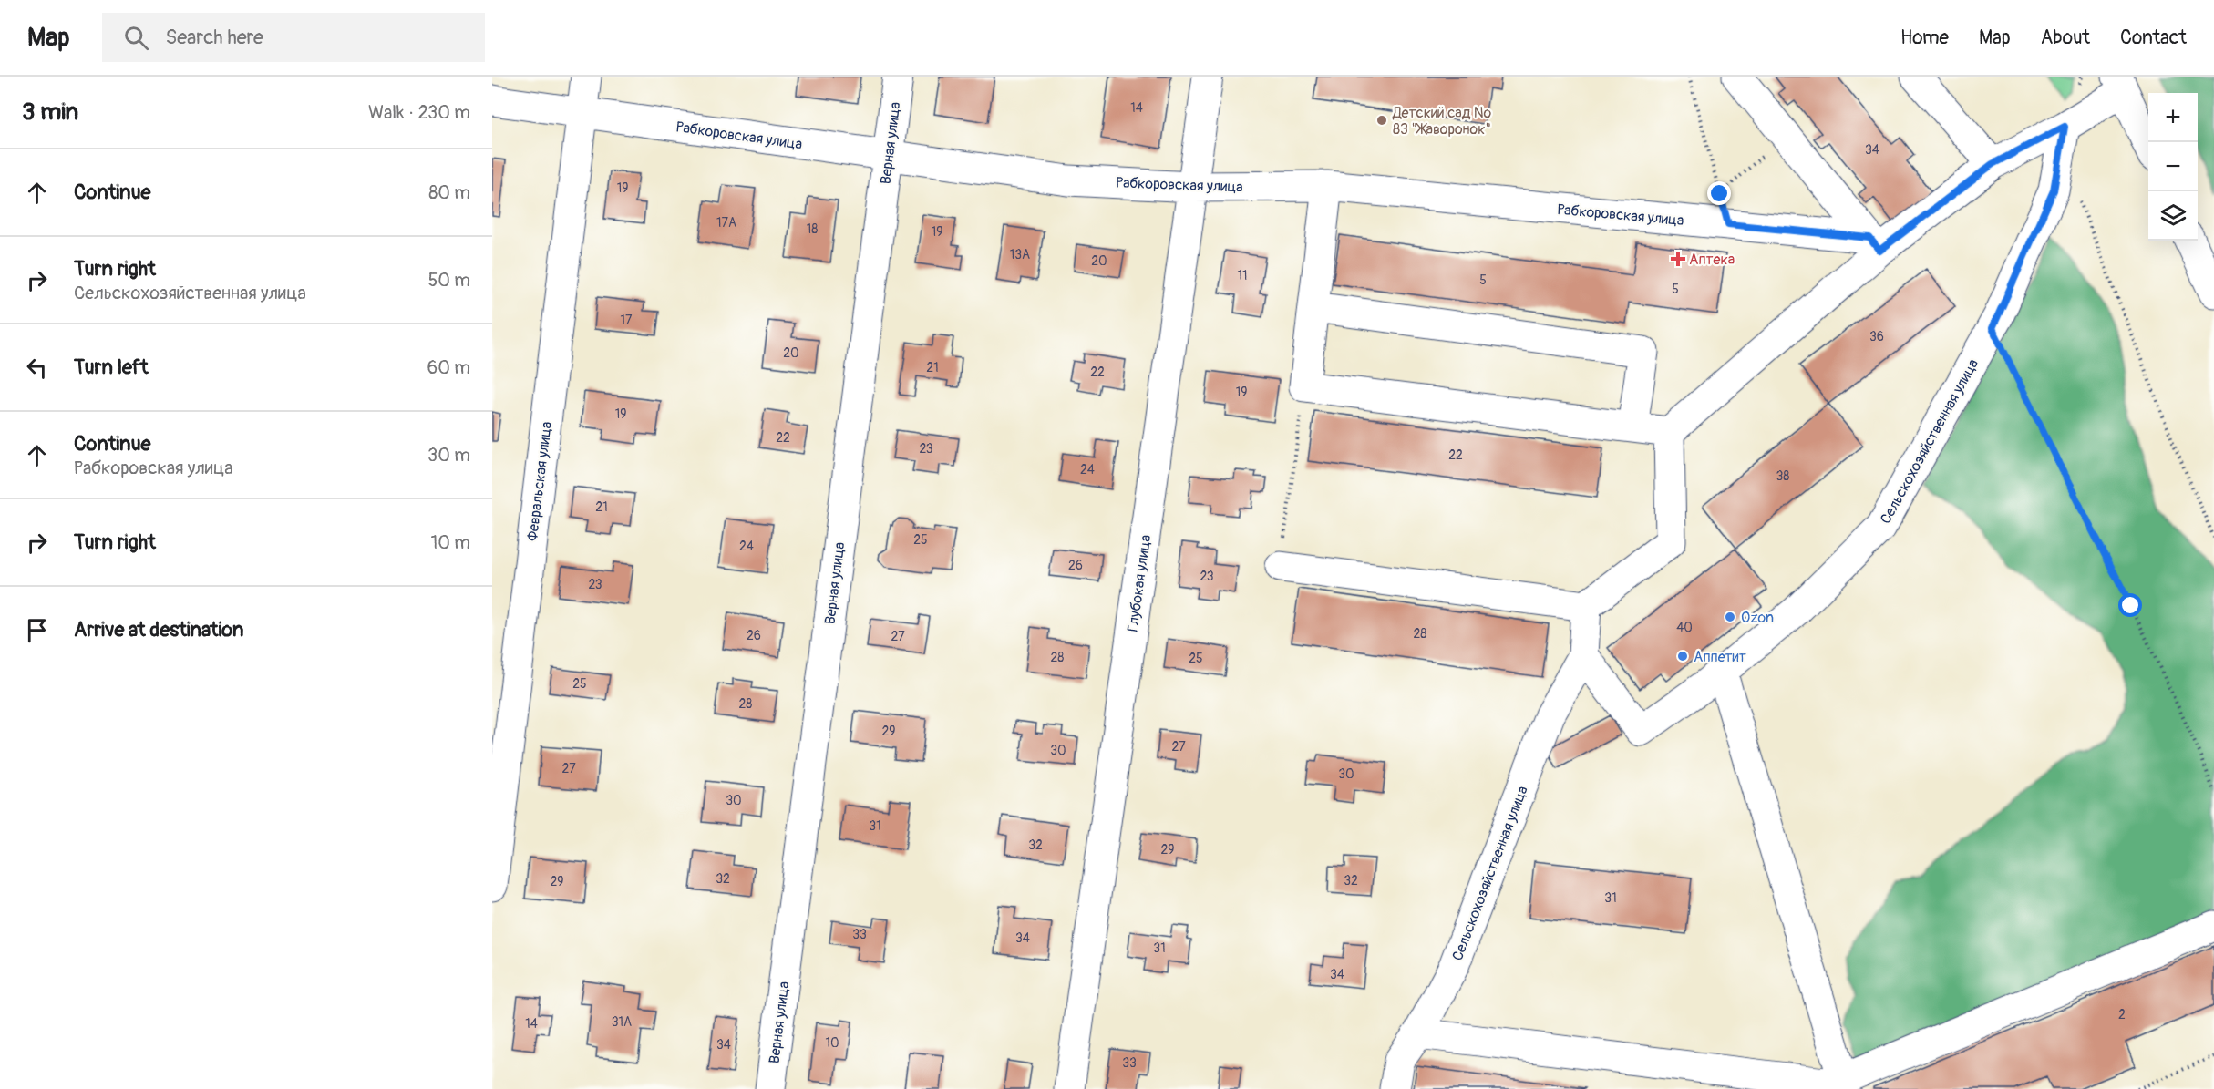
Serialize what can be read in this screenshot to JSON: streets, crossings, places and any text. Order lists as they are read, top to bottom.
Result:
{
  "streets": {
    "street": [
      "Рабкоровская улица",
      "Верная улица",
      "Сельскохозяйственная улица",
      "Февральская улица",
      "Глубокая улица"
    ]
  },
  "crossings": [
    ["Рабкоровская улица", "Верная улица"],
    ["Рабкоровская улица", "Февральская улица"],
    ["Рабкоровская улица", "Глубокая улица"]
  ],
  "places": {
    "other": ["Детский сад № 83 \"Жаворонок\"", "Ozon", "Аппетит"],
    "health": ["Аптека"]
  },
  "house_numbers": [
    "14",
    "34",
    "19",
    "17А",
    "18",
    "19",
    "13А",
    "20",
    "11",
    "5",
    "5",
    "17",
    "36",
    "20",
    "21",
    "22",
    "19",
    "19",
    "22",
    "23",
    "22",
    "24",
    "38",
    "21",
    "25",
    "24",
    "26",
    "23",
    "23",
    "40",
    "28",
    "26",
    "27",
    "28",
    "25",
    "25",
    "28",
    "29",
    "27",
    "30",
    "27",
    "30",
    "30",
    "31",
    "32",
    "29",
    "32",
    "32",
    "29",
    "31",
    "33",
    "34",
    "31",
    "34",
    "2",
    "31А",
    "14",
    "10",
    "34",
    "33"
  ],
  "page": {
    "header": "Map",
    "search": "Search here",
    "nav": [
      "Home",
      "Map",
      "About",
      "Contact"
    ],
    "heading": ["3 min", "Walk · 230 m"],
    "map_buttons": ["+", "−"],
    "list": [
      ["Continue", "80 m"],
      ["Turn right", "Сельскохозяйственная улица", "50 m"],
      ["Turn left", "60 m"],
      ["Continue", "Рабкоровская улица", "30 m"],
      ["Turn right", "10 m"],
      "Arrive at destination"
    ]
  }
}
